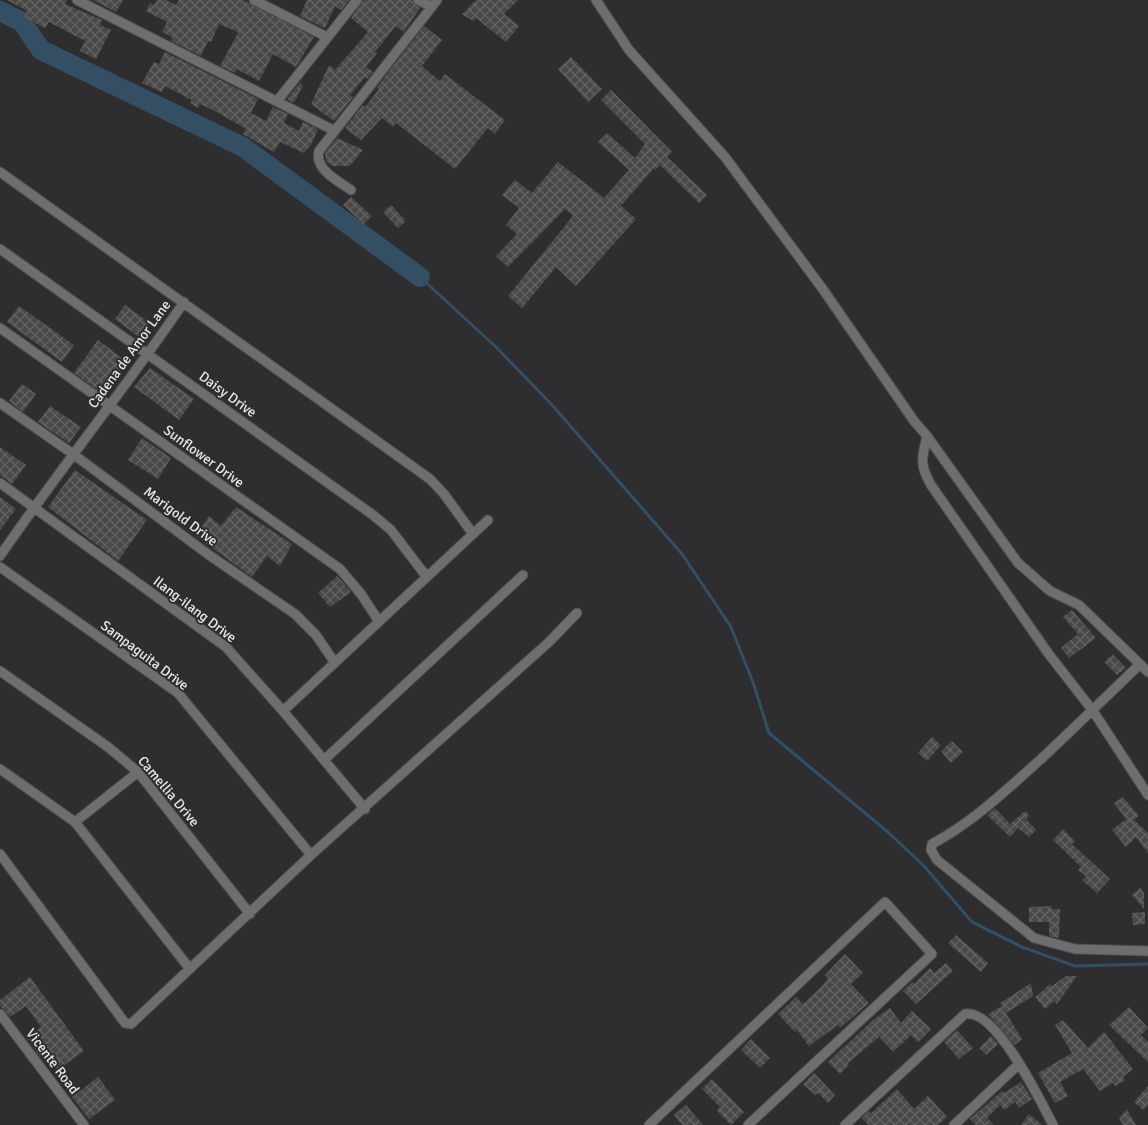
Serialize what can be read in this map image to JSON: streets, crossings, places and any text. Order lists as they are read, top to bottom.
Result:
{
  "streets": {
    "street": [
      "Cadena de Amor Lane",
      "Daisy Drive",
      "Sunflower Drive",
      "Marigold Drive",
      "Ilang-ilang Drive",
      "Sampaguita Drive",
      "Camellia Drive",
      "Vicente Road"
    ]
  },
  "crossings": [
    ["Cadena de Amor Lane", "Daisy Drive"],
    ["Cadena de Amor Lane", "Sunflower Drive"],
    ["Cadena de Amor Lane", "Marigold Drive"],
    ["Cadena de Amor Lane", "Ilang-ilang Drive"]
  ]
}
